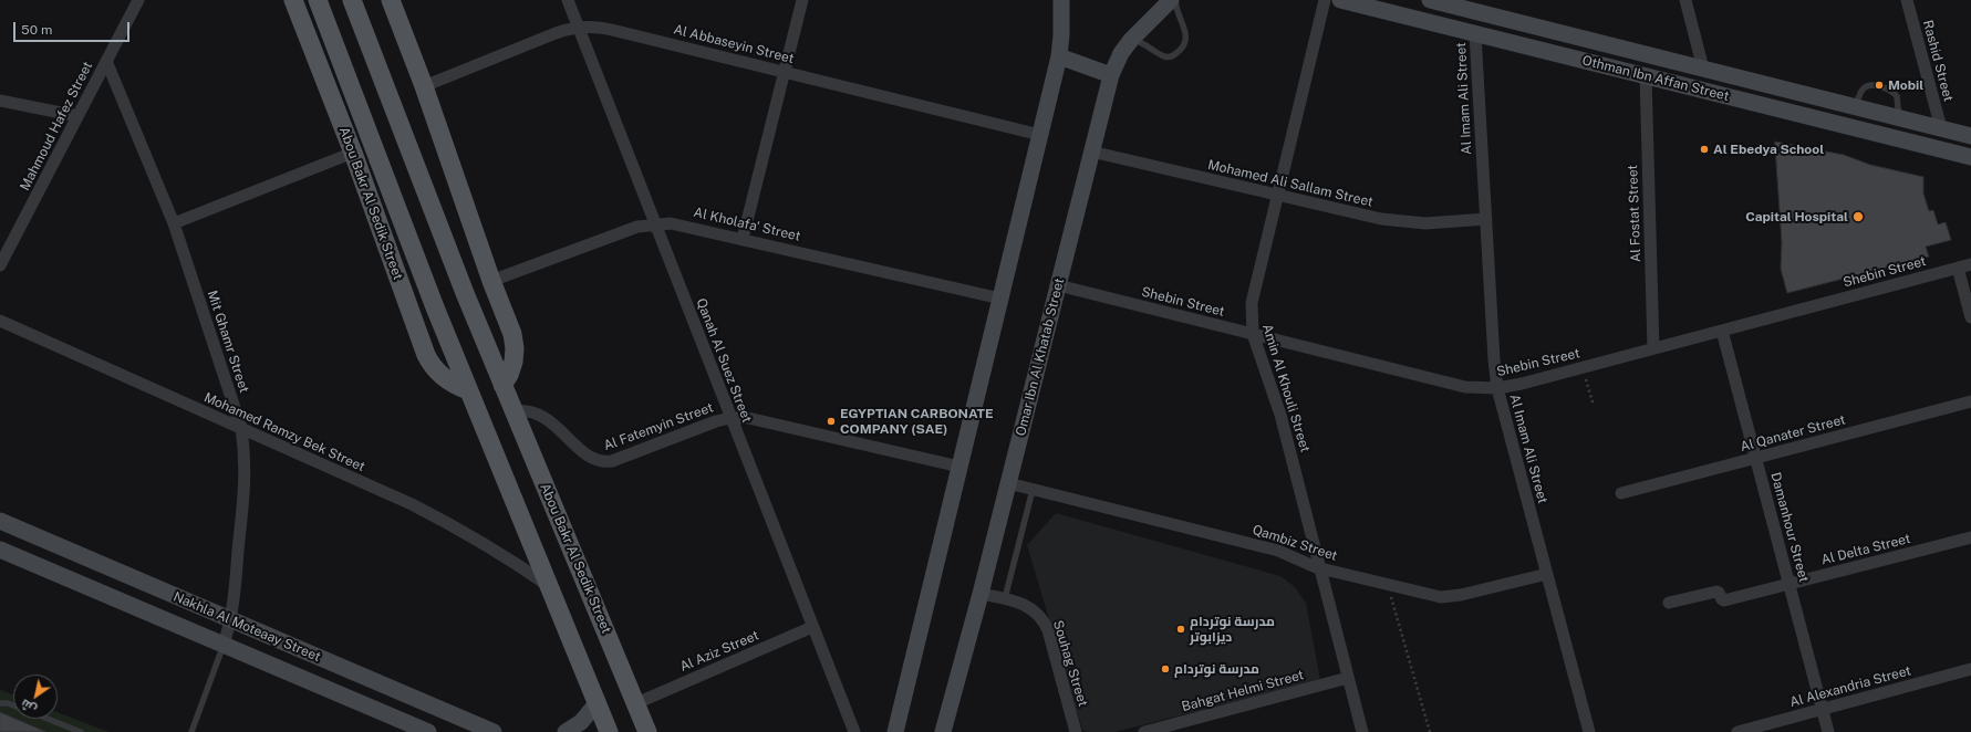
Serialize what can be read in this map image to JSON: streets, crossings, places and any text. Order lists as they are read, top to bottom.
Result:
{
  "streets": {
    "main road": ["Abou Bakr Al Sedik Street"],
    "street": [
      "Al Abbaseyin Street",
      "Rashid Street",
      "Othman Ibn Affan Street",
      "Al Imam Ali Street",
      "Mahmoud Hafez Street",
      "Mohamed Ali Sallam Street",
      "Al Fostat Street",
      "Al Kholafa' Street",
      "Shebin Street",
      "Mit Ghamr Street",
      "Omar Ibn Al Khatab Street",
      "Qanah Al Suez Street",
      "Amin Al Khouli Street",
      "Al Fatemyin Street",
      "Mohamed Ramzy Bek Street",
      "Al Qanater Street",
      "Damanhour Street",
      "Qambiz Street",
      "Al Delta Street",
      "Nakhla Al Moteaay Street",
      "Al Aziz Street",
      "Souhag Street",
      "Al Alexandria Street",
      "Bahgat Helmi Street"
    ]
  },
  "crossings": [
    ["Al Abbaseyin Street", "Qanah Al Suez Street"],
    ["Rashid Street", "Othman Ibn Affan Street"],
    ["Othman Ibn Affan Street", "Al Imam Ali Street"],
    ["Othman Ibn Affan Street", "Al Fostat Street"],
    ["Al Imam Ali Street", "Mohamed Ali Sallam Street"],
    ["Al Imam Ali Street", "Shebin Street"],
    ["Al Imam Ali Street", "Qambiz Street"],
    ["Mahmoud Hafez Street", "Mit Ghamr Street"],
    ["Mohamed Ali Sallam Street", "Omar Ibn Al Khatab Street"],
    ["Mohamed Ali Sallam Street", "Amin Al Khouli Street"],
    ["Abou Bakr Al Sedik Street", "Al Fatemyin Street"],
    ["Abou Bakr Al Sedik Street", "Mohamed Ramzy Bek Street"],
    ["Abou Bakr Al Sedik Street", "Al Aziz Street"],
    ["Al Fostat Street", "Shebin Street"],
    ["Al Kholafa' Street", "Qanah Al Suez Street"],
    ["Shebin Street", "Omar Ibn Al Khatab Street"],
    ["Shebin Street", "Amin Al Khouli Street"],
    ["Shebin Street", "Damanhour Street"],
    ["Mit Ghamr Street", "Mohamed Ramzy Bek Street"],
    ["Mit Ghamr Street", "Nakhla Al Moteaay Street"],
    ["Omar Ibn Al Khatab Street", "Qambiz Street"],
    ["Omar Ibn Al Khatab Street", "Souhag Street"],
    ["Qanah Al Suez Street", "Al Fatemyin Street"],
    ["Qanah Al Suez Street", "Al Aziz Street"],
    ["Amin Al Khouli Street", "Qambiz Street"],
    ["Amin Al Khouli Street", "Bahgat Helmi Street"],
    ["Al Qanater Street", "Damanhour Street"],
    ["Damanhour Street", "Al Delta Street"],
    ["Damanhour Street", "Al Alexandria Street"]
  ],
  "places": [
    "Mobil",
    "Al Ebedya School",
    "Capital Hospital",
    "EGYPTIAN CARBONATE COMPANY (SAE)",
    "مدرسة نوتردام ديزابوتر",
    "مدرسة نوتردام"
  ],
  "scale_bar": "50 m",
  "north": "bottom left"
}
